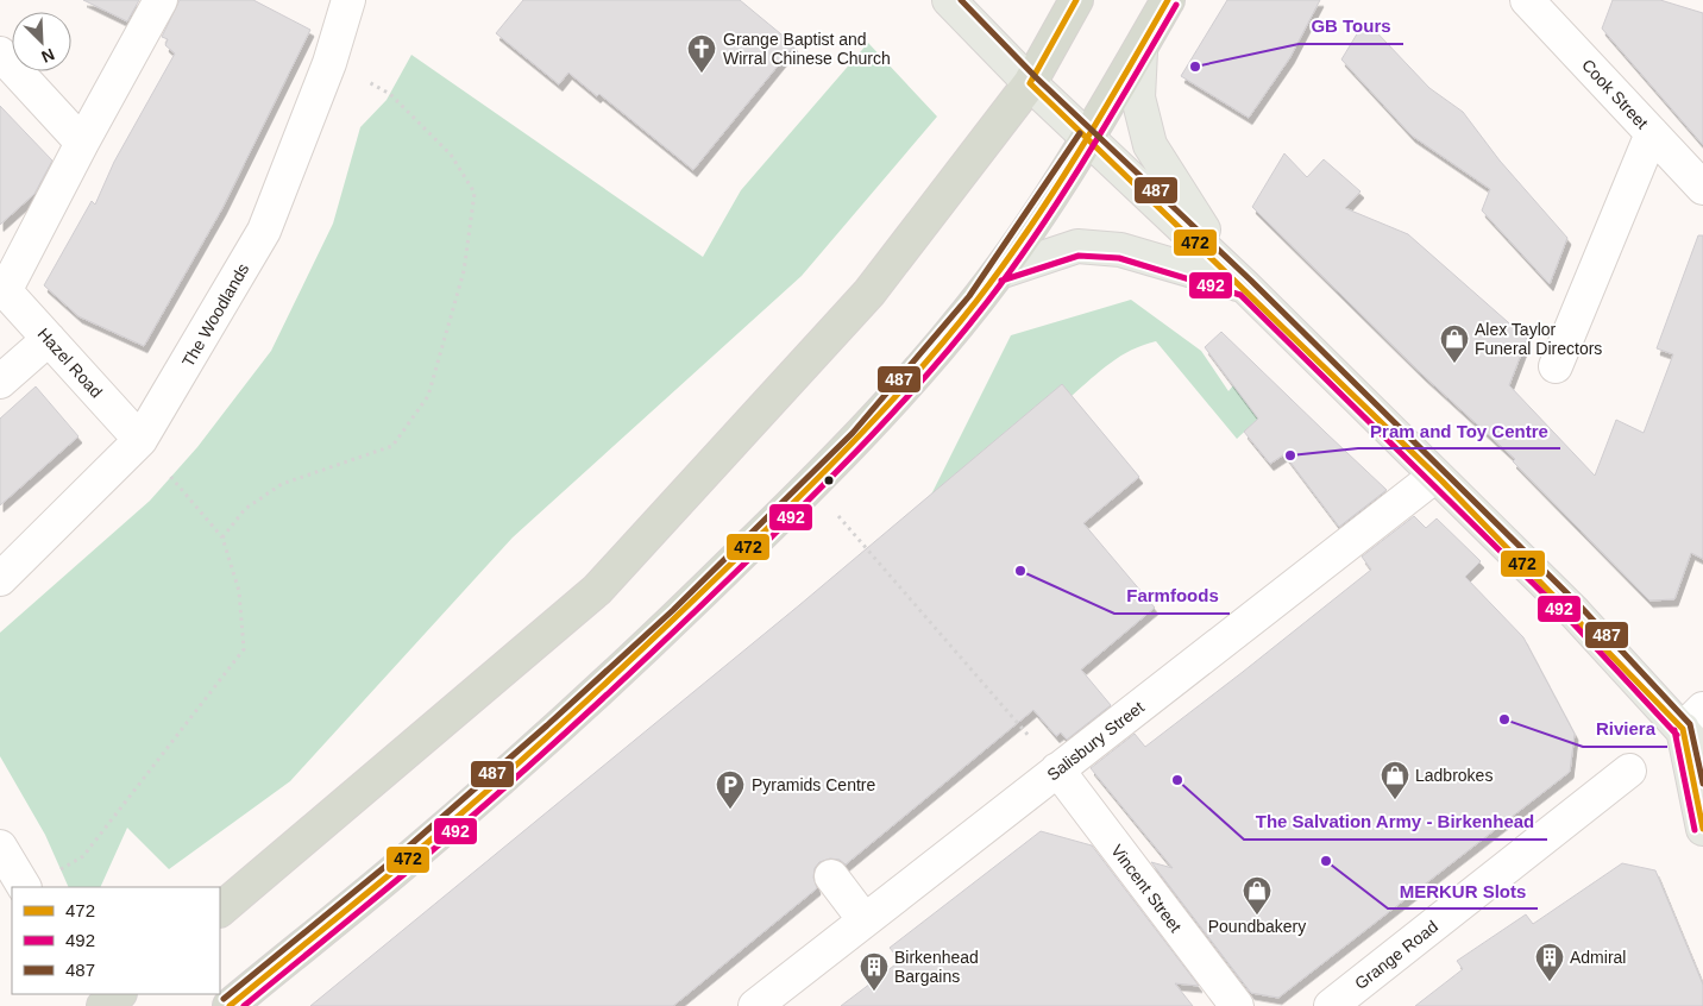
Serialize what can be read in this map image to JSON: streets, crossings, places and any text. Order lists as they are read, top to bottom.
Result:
{
  "streets": {
    "street": [
      "Cook Street",
      "The Woodlands",
      "Hazel Road",
      "Salisbury Street",
      "Vincent Street",
      "Grange Road"
    ]
  },
  "crossings": [
    ["The Woodlands", "Hazel Road"],
    ["Salisbury Street", "Vincent Street"]
  ],
  "places": {
    "other": [
      "GB Tours",
      "Pram and Toy Centre",
      "Farmfoods",
      "Riviera",
      "The Salvation Army - Birkenhead",
      "MERKUR Slots"
    ],
    "church": ["Grange Baptist and Wirral Chinese Church"],
    "shop": ["Alex Taylor Funeral Directors", "Ladbrokes", "Poundbakery"],
    "parking": ["Pyramids Centre"],
    "building": ["Admiral", "Birkenhead Bargains"]
  },
  "lines": ["transit line 472", "transit line 487", "transit line 492"],
  "legend": ["472", "492", "487"],
  "north": "bottom right"
}
